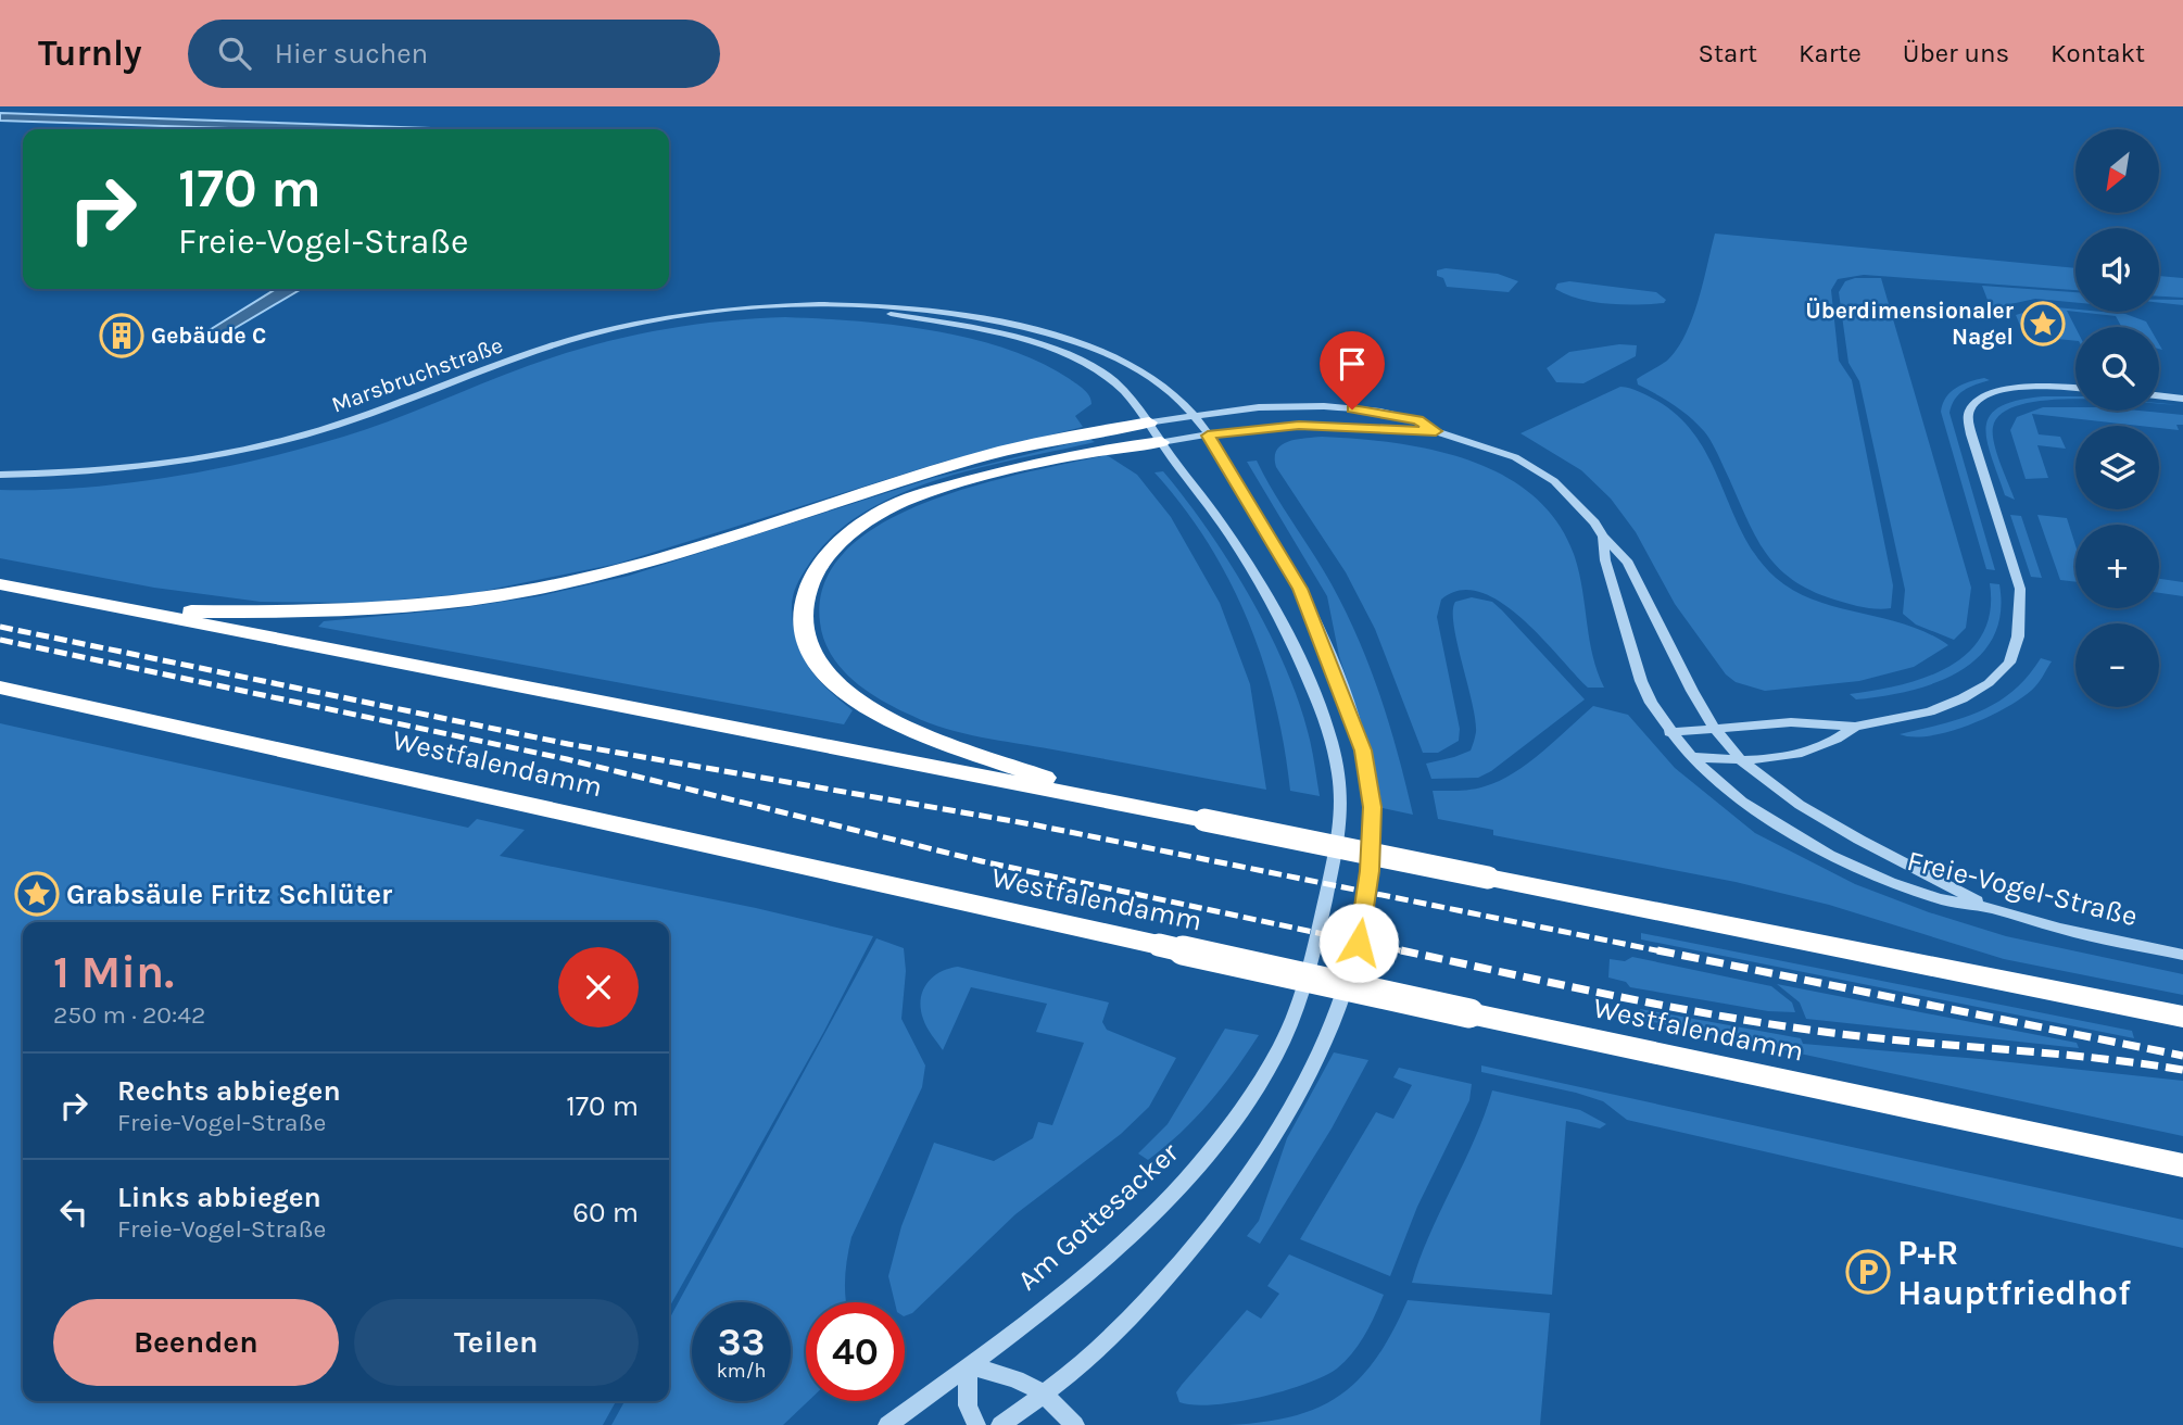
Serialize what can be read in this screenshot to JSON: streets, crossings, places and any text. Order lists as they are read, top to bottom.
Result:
{
  "streets": {
    "highway": ["Westfalendamm"],
    "street": ["Marsbruchstraße", "Freie-Vogel-Straße", "Am Gottesacker"]
  },
  "crossings": [
    ["Marsbruchstraße", "Freie-Vogel-Straße"],
    ["Marsbruchstraße", "Am Gottesacker"],
    ["Freie-Vogel-Straße", "Am Gottesacker"]
  ],
  "places": {
    "place": ["Überdimensionaler Nagel", "Grabsäule Fritz Schlüter"],
    "building": ["Gebäude C"],
    "parking": ["P+R Hauptfriedhof"]
  },
  "north": "bottom left",
  "page": {
    "header": "Turnly",
    "search": "Hier suchen",
    "nav": [
      "Start",
      "Karte",
      "Über uns",
      "Kontakt"
    ],
    "map_buttons": ["+", "−"],
    "turn": ["170 m", "Freie-Vogel-Straße"],
    "heading": ["1 Min.", "250 m · 20:42"],
    "list": [
      {
        "name": "Rechts abbiegen",
        "note": "Freie-Vogel-Straße",
        "value": "170 m"
      },
      {
        "name": "Links abbiegen",
        "note": "Freie-Vogel-Straße",
        "value": "60 m"
      }
    ],
    "buttons": ["Beenden", "Teilen"],
    "speed": "33 km/h",
    "limit": "40"
  }
}
